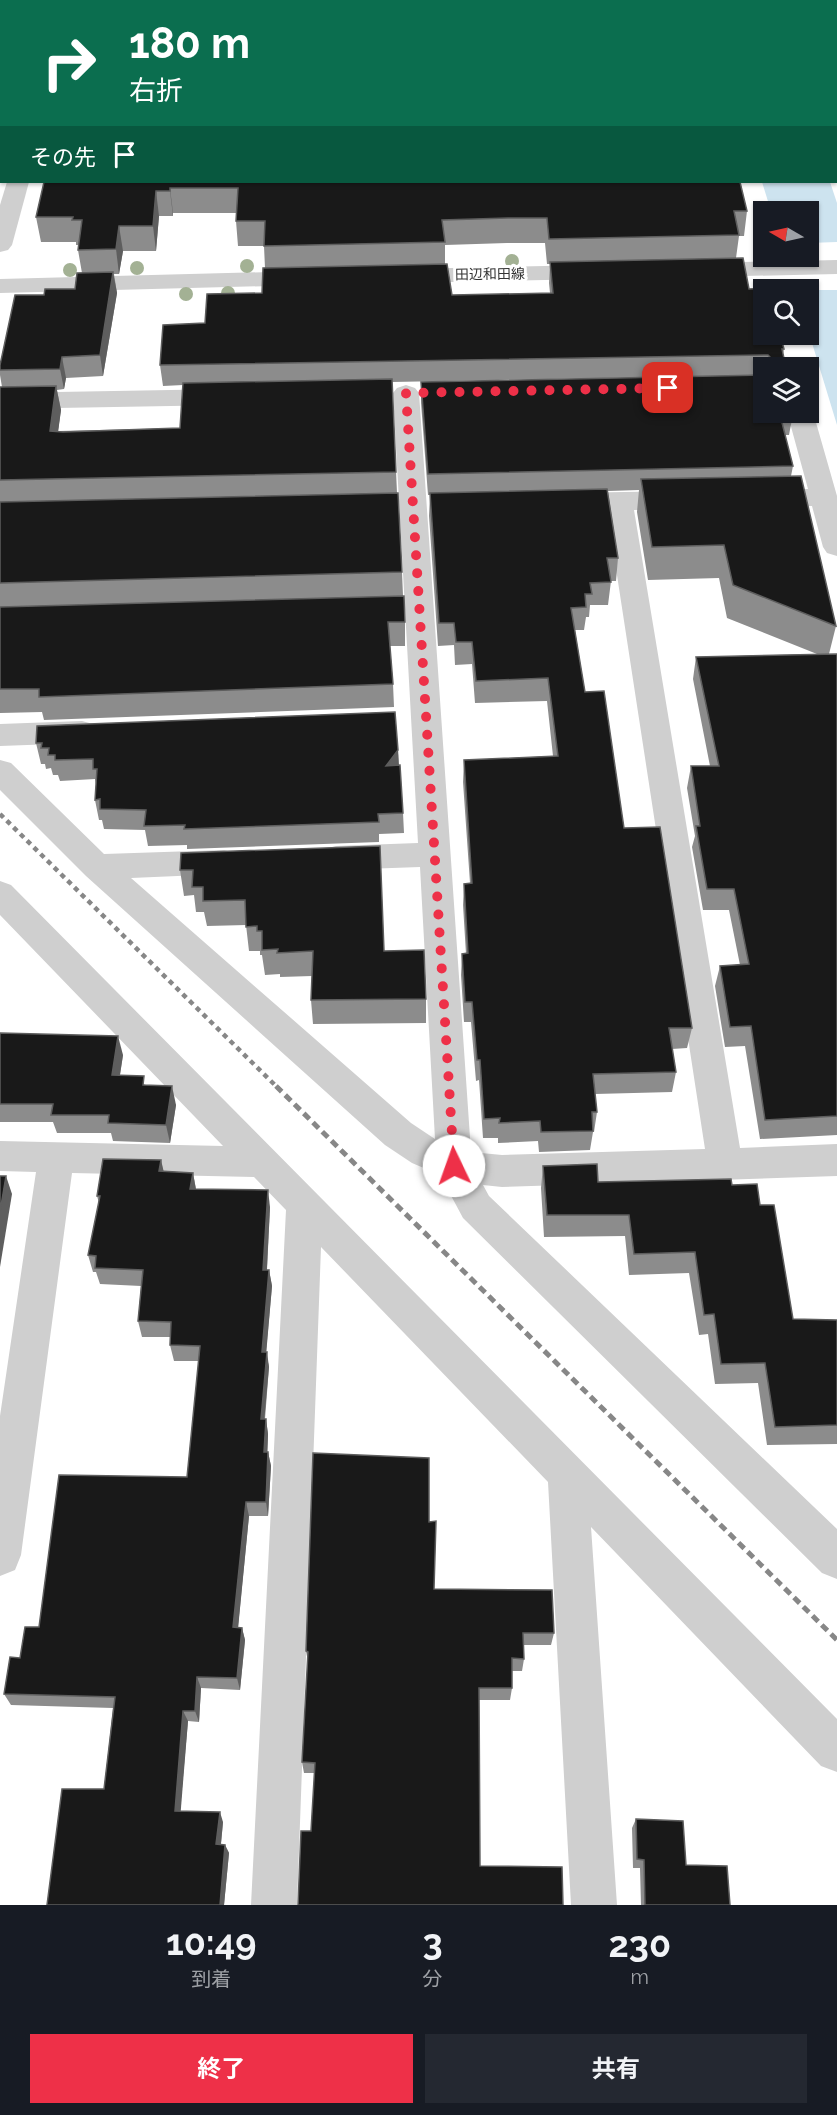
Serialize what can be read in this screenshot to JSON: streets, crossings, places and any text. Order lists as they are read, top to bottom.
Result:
{
  "streets": {
    "street": ["田辺和田線"]
  },
  "north": "left",
  "page": {
    "turn": ["180 m", "右折"],
    "then": "その先",
    "eta": [
      "10:49",
      "到着",
      "3",
      "分",
      "230",
      "m"
    ],
    "buttons": ["終了", "共有"]
  }
}
